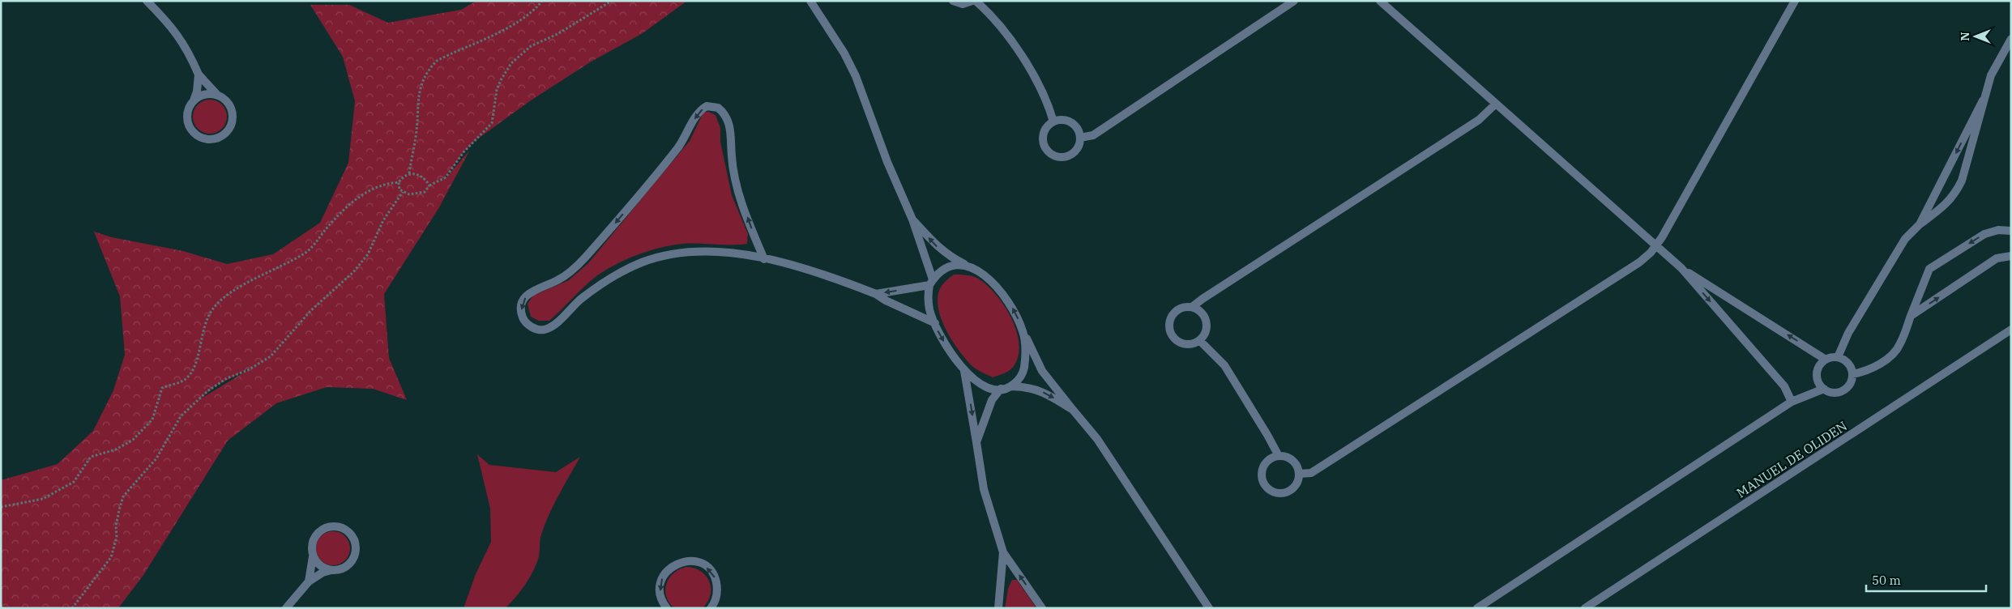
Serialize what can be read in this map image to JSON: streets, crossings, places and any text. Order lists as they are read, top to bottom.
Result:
{
  "streets": {
    "street": ["MANUEL DE OLIDEN"]
  },
  "scale_bar": "50 m",
  "north": "left"
}
